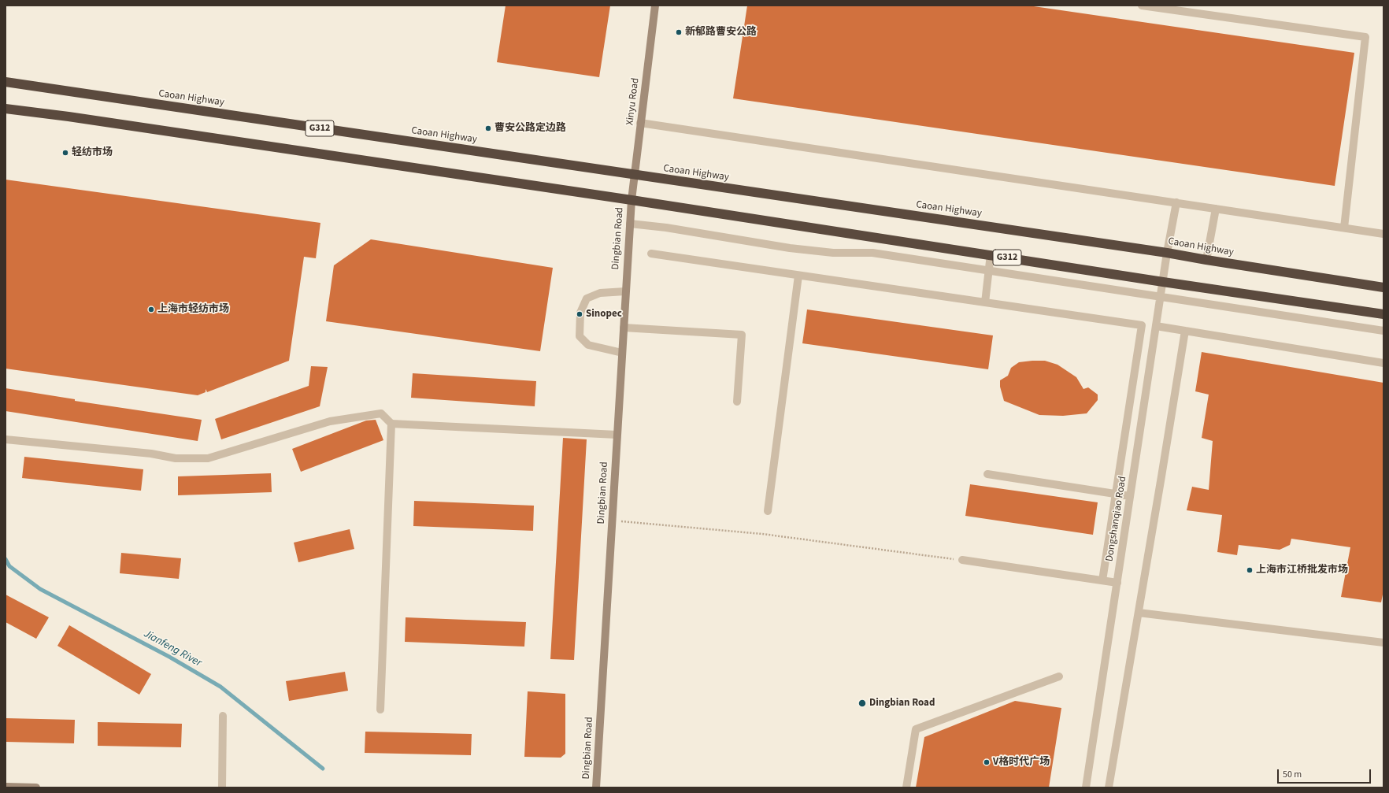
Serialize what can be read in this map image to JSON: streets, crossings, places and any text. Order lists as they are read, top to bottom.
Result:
{
  "streets": {
    "highway": ["Caoan Highway", "G312"],
    "street": ["Xinyu Road", "Dingbian Road", "Dongshanqiao Road"]
  },
  "crossings": [
    ["Caoan Highway", "Xinyu Road"],
    ["Caoan Highway", "Dongshanqiao Road"],
    ["Xinyu Road", "G312"],
    ["Xinyu Road", "Dingbian Road"],
    ["G312", "Dingbian Road"],
    ["G312", "Dongshanqiao Road"]
  ],
  "water": ["Jianfeng River"],
  "places": [
    "新郁路曹安公路",
    "曹安公路定边路",
    "轻纺市场",
    "上海市轻纺市场",
    "Sinopec",
    "上海市江桥批发市场",
    "Dingbian Road",
    "V格时代广场"
  ],
  "scale_bar": "50 m"
}
